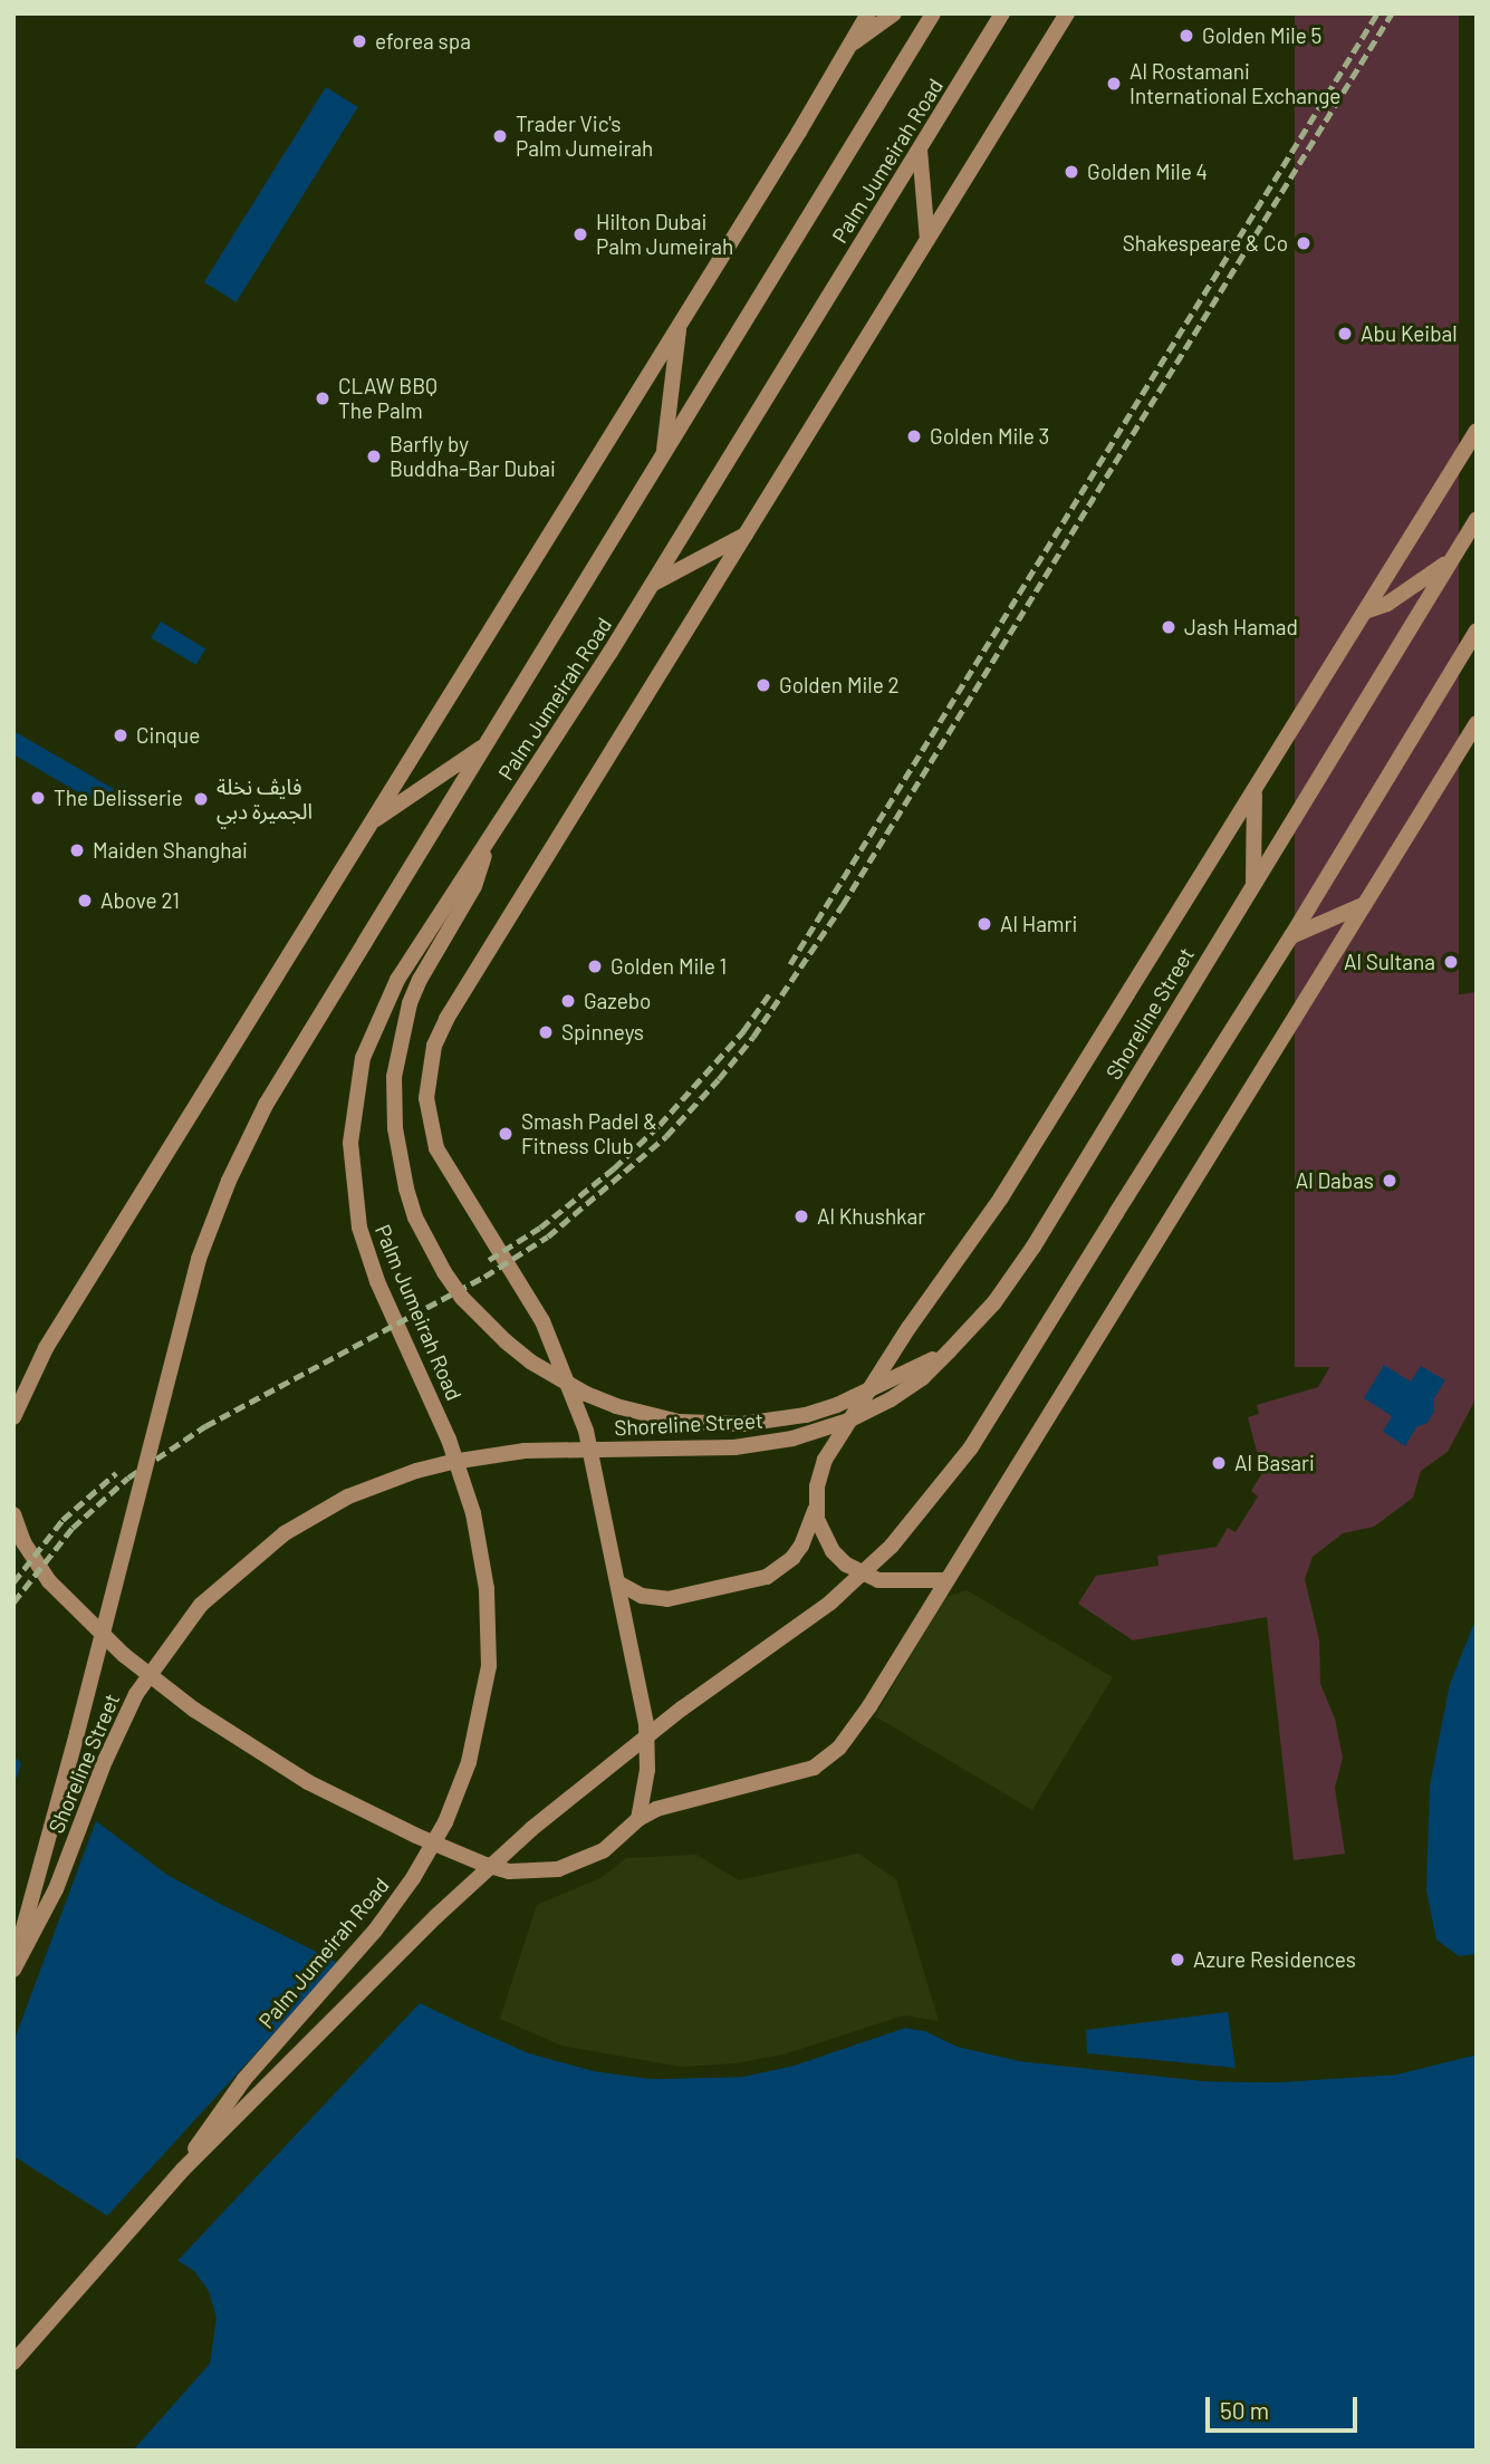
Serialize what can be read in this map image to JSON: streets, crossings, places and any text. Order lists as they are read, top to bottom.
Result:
{
  "streets": {
    "main road": ["Palm Jumeirah Road", "Shoreline Street"]
  },
  "places": [
    "Golden Mile 5",
    "eforea spa",
    "Al Rostamani International Exchange",
    "Trader Vic's Palm Jumeirah",
    "Golden Mile 4",
    "Hilton Dubai Palm Jumeirah",
    "Shakespeare & Co",
    "Abu Keibal",
    "CLAW BBQ The Palm",
    "Golden Mile 3",
    "Barfly by Buddha-Bar Dubai",
    "Jash Hamad",
    "Golden Mile 2",
    "Cinque",
    "The Delisserie",
    "فايڤ نخلة الجميرة دبي",
    "Maiden Shanghai",
    "Above 21",
    "Al Hamri",
    "Al Sultana",
    "Golden Mile 1",
    "Gazebo",
    "Spinneys",
    "Smash Padel & Fitness Club",
    "Al Dabas",
    "Al Khushkar",
    "Al Basari",
    "Azure Residences"
  ],
  "scale_bar": "50 m"
}
